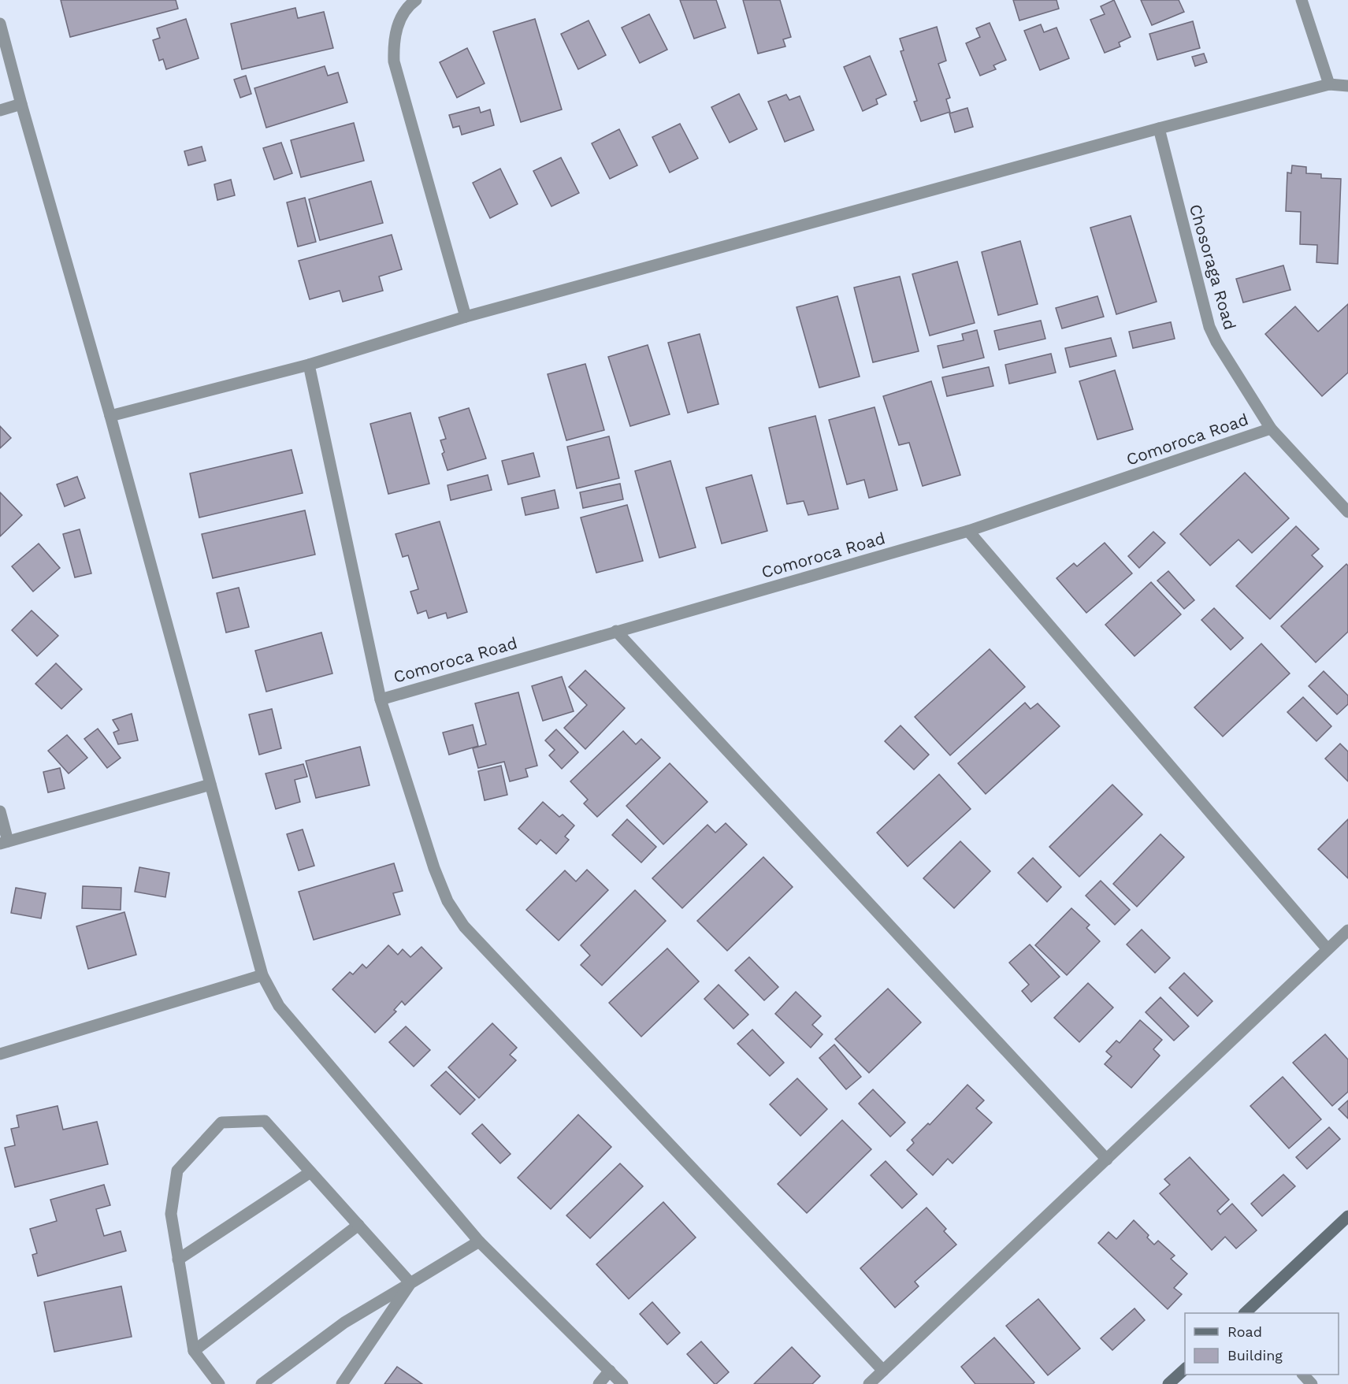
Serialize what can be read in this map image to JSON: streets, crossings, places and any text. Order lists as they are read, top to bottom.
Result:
{
  "streets": {
    "street": ["Chosoraga Road", "Comoroca Road"]
  },
  "crossings": [
    ["Chosoraga Road", "Comoroca Road"]
  ],
  "legend": ["Road", "Building"]
}
